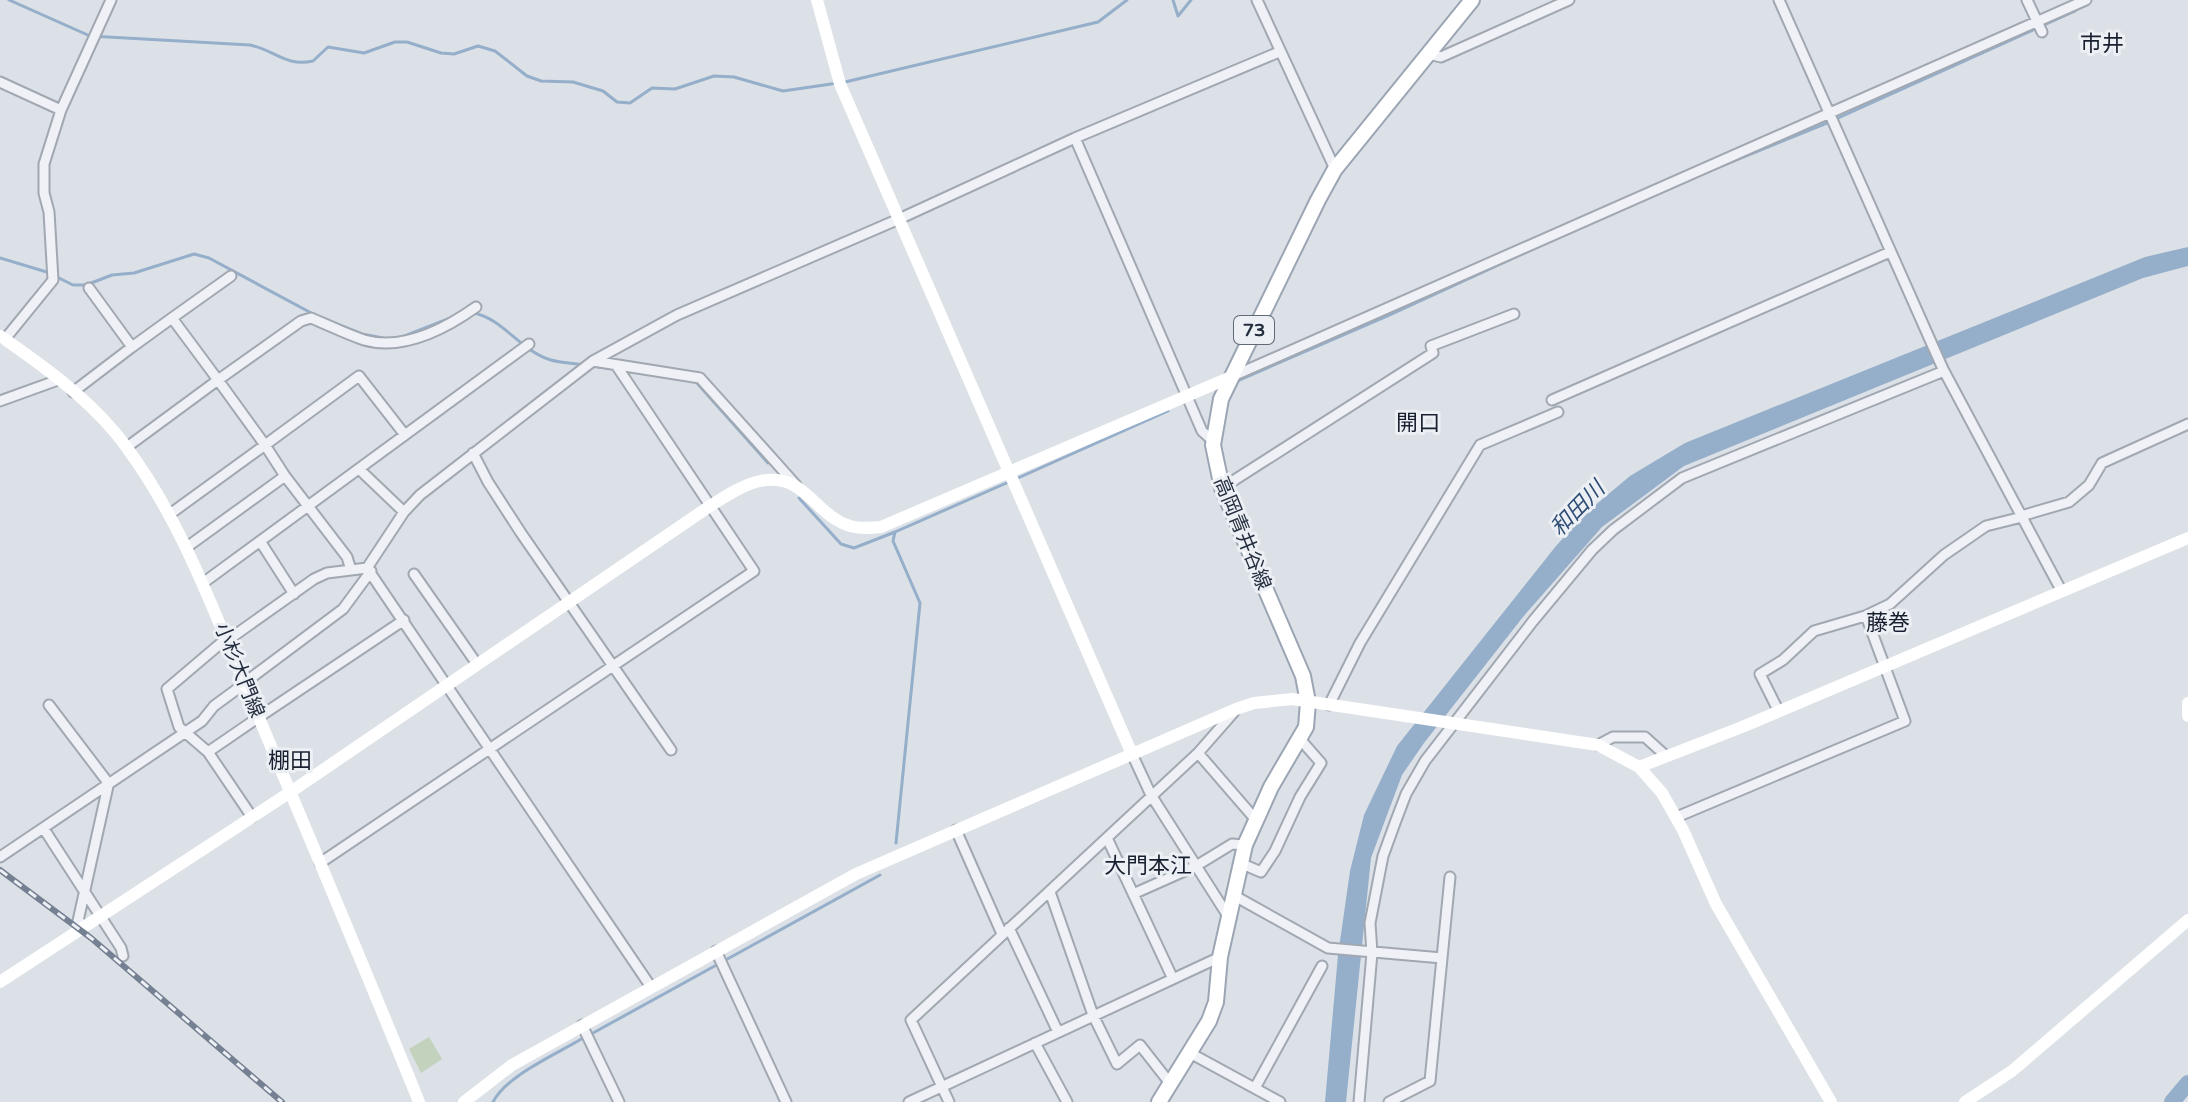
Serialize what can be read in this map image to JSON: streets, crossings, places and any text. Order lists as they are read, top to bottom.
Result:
{
  "streets": {
    "main road": ["73", "高岡青井谷線"],
    "street": ["小杉大門線"]
  },
  "districts": [
    "市井",
    "開口",
    "藤巻",
    "棚田",
    "大門本江"
  ],
  "water": ["和田川"]
}
